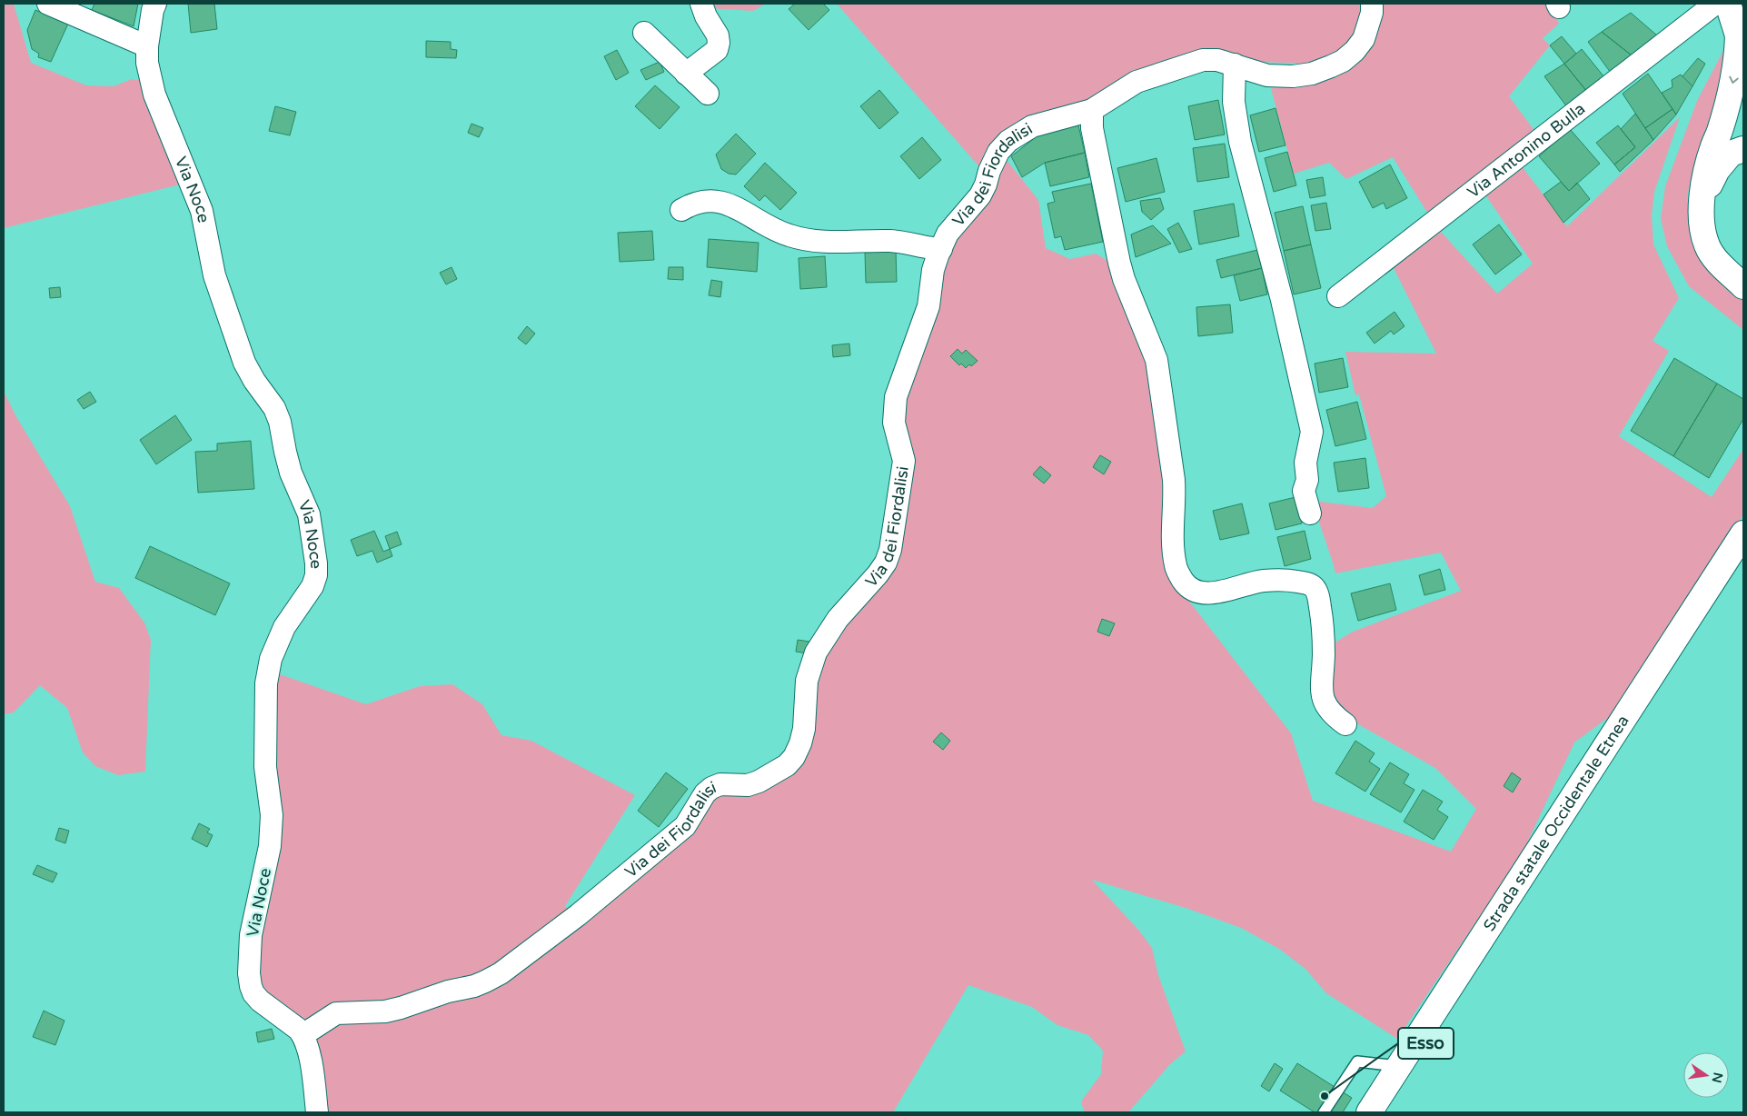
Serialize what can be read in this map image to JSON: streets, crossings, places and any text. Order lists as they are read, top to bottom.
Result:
{
  "streets": {
    "main road": ["Strada statale Occidentale Etnea"],
    "street": ["Via Antonino Bulla", "Via dei Fiordalisi", "Via Noce"]
  },
  "crossings": [
    ["Via dei Fiordalisi", "Via Noce"]
  ],
  "places": ["Esso"],
  "north": "right"
}
